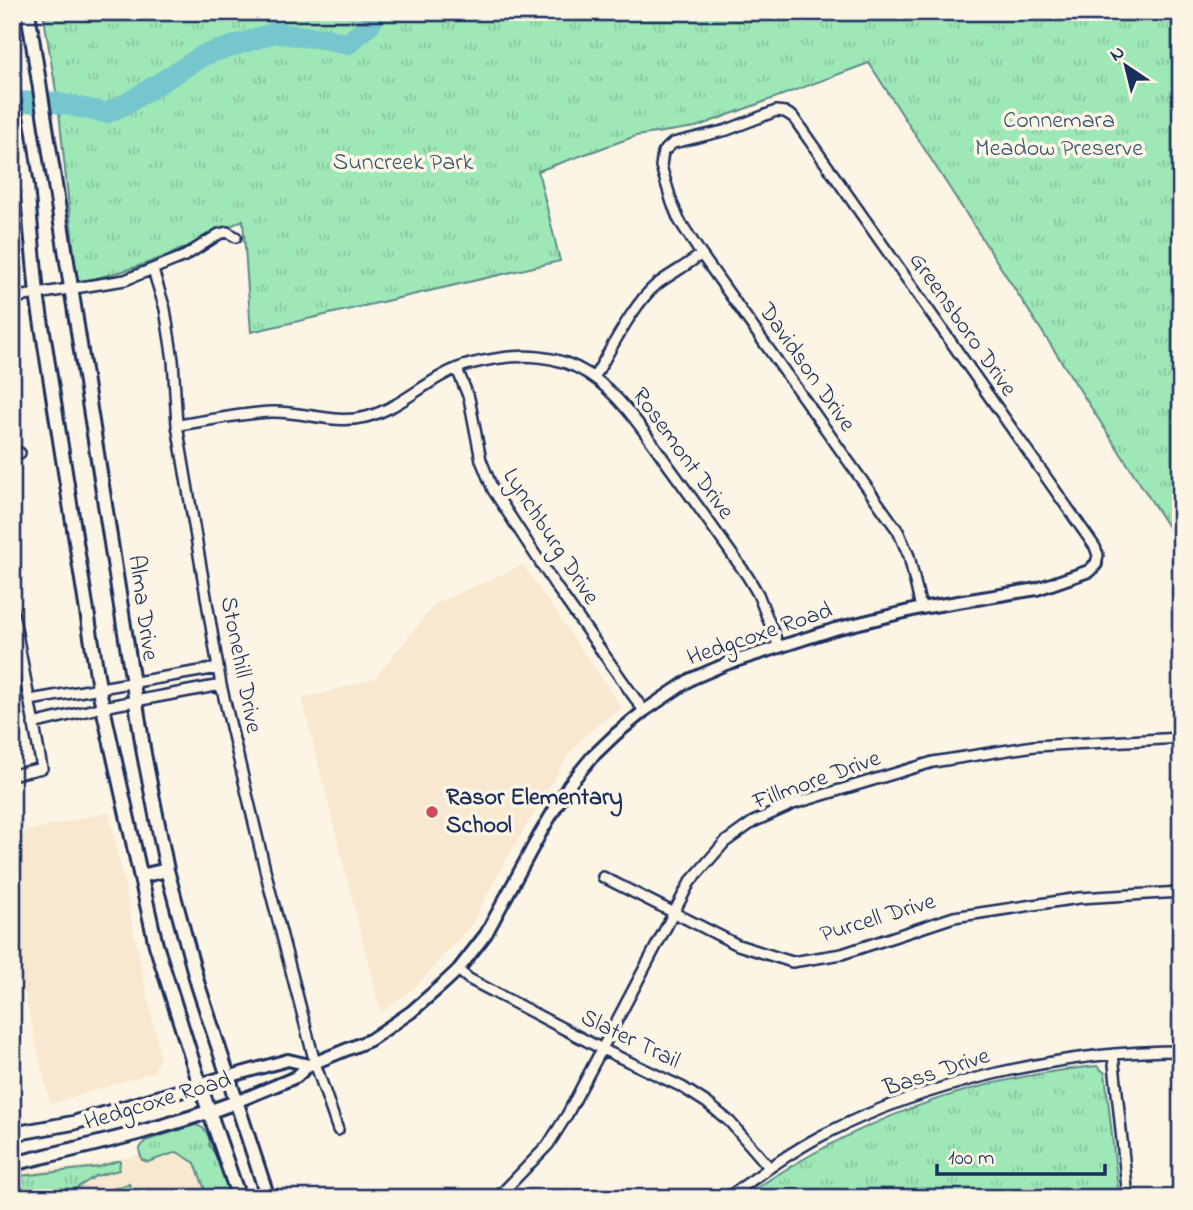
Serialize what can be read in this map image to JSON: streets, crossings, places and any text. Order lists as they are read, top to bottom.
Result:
{
  "streets": {
    "main road": ["Alma Drive", "Hedgcoxe Road"],
    "street": [
      "Greensboro Drive",
      "Davidson Drive",
      "Rosemont Drive",
      "Lynchburg Drive",
      "Stonehill Drive",
      "Fillmore Drive",
      "Purcell Drive",
      "Slater Trail",
      "Bass Drive"
    ]
  },
  "crossings": [
    ["Greensboro Drive", "Davidson Drive"],
    ["Greensboro Drive", "Hedgcoxe Road"],
    ["Davidson Drive", "Hedgcoxe Road"],
    ["Rosemont Drive", "Lynchburg Drive"],
    ["Rosemont Drive", "Hedgcoxe Road"],
    ["Rosemont Drive", "Stonehill Drive"],
    ["Lynchburg Drive", "Hedgcoxe Road"],
    ["Alma Drive", "Hedgcoxe Road"],
    ["Hedgcoxe Road", "Stonehill Drive"],
    ["Hedgcoxe Road", "Slater Trail"],
    ["Fillmore Drive", "Purcell Drive"],
    ["Fillmore Drive", "Slater Trail"],
    ["Slater Trail", "Bass Drive"]
  ],
  "parks": ["Connemara Meadow Preserve", "Suncreek Park"],
  "places": ["Rasor Elementary School"],
  "scale_bar": "100 m",
  "north": "top left"
}
